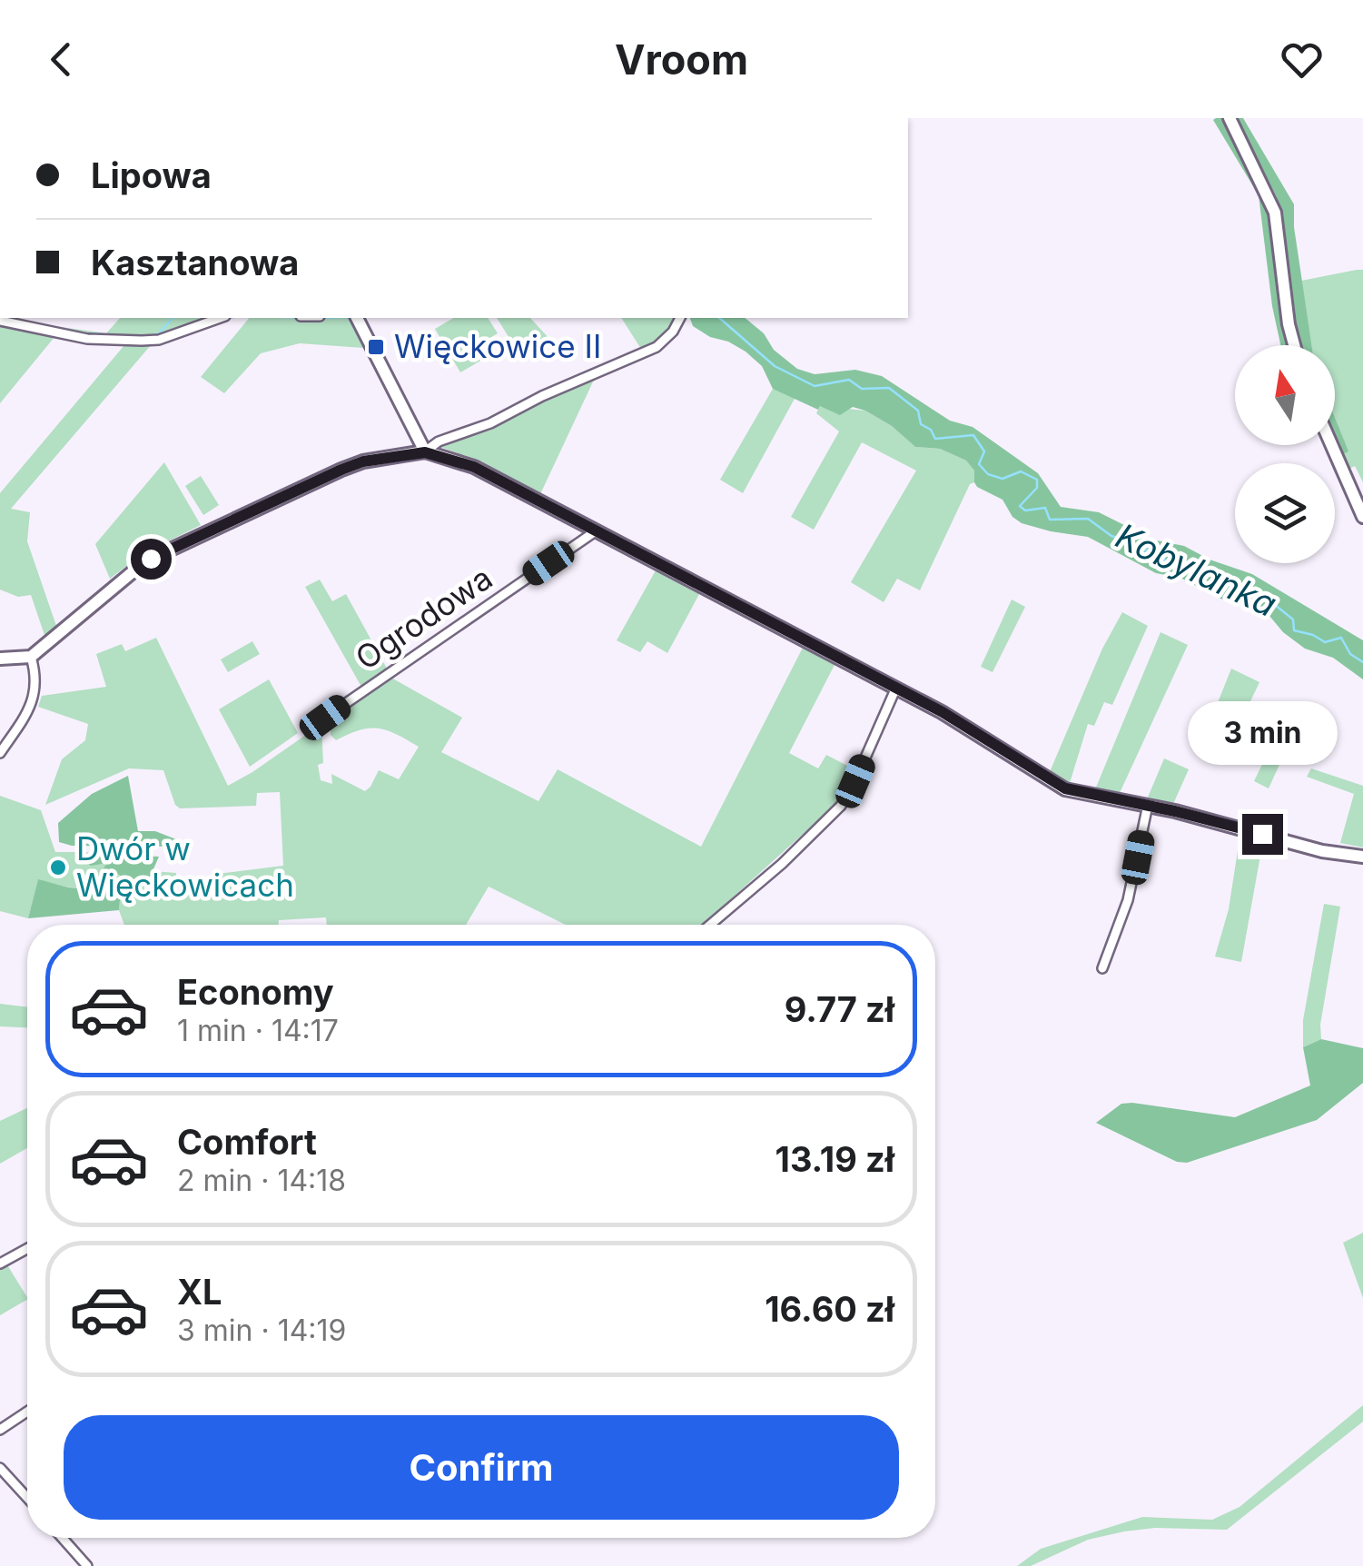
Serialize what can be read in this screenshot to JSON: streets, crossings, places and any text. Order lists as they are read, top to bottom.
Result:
{
  "streets": {
    "street": ["Ogrodowa"]
  },
  "water": ["Kobylanka"],
  "places": {
    "transit": ["Więckowice II"],
    "other": ["Dwór w Więckowicach"]
  },
  "north": "top",
  "page": {
    "header": "Vroom",
    "banner": ["Lipowa", "Kasztanowa"],
    "bubble": "3 min",
    "list": [
      {
        "name": "Economy",
        "note": "1 min · 14:17",
        "value": "9.77 zł"
      },
      {
        "name": "Comfort",
        "note": "2 min · 14:18",
        "value": "13.19 zł"
      },
      {
        "name": "XL",
        "note": "3 min · 14:19",
        "value": "16.60 zł"
      }
    ],
    "buttons": "Confirm"
  }
}
